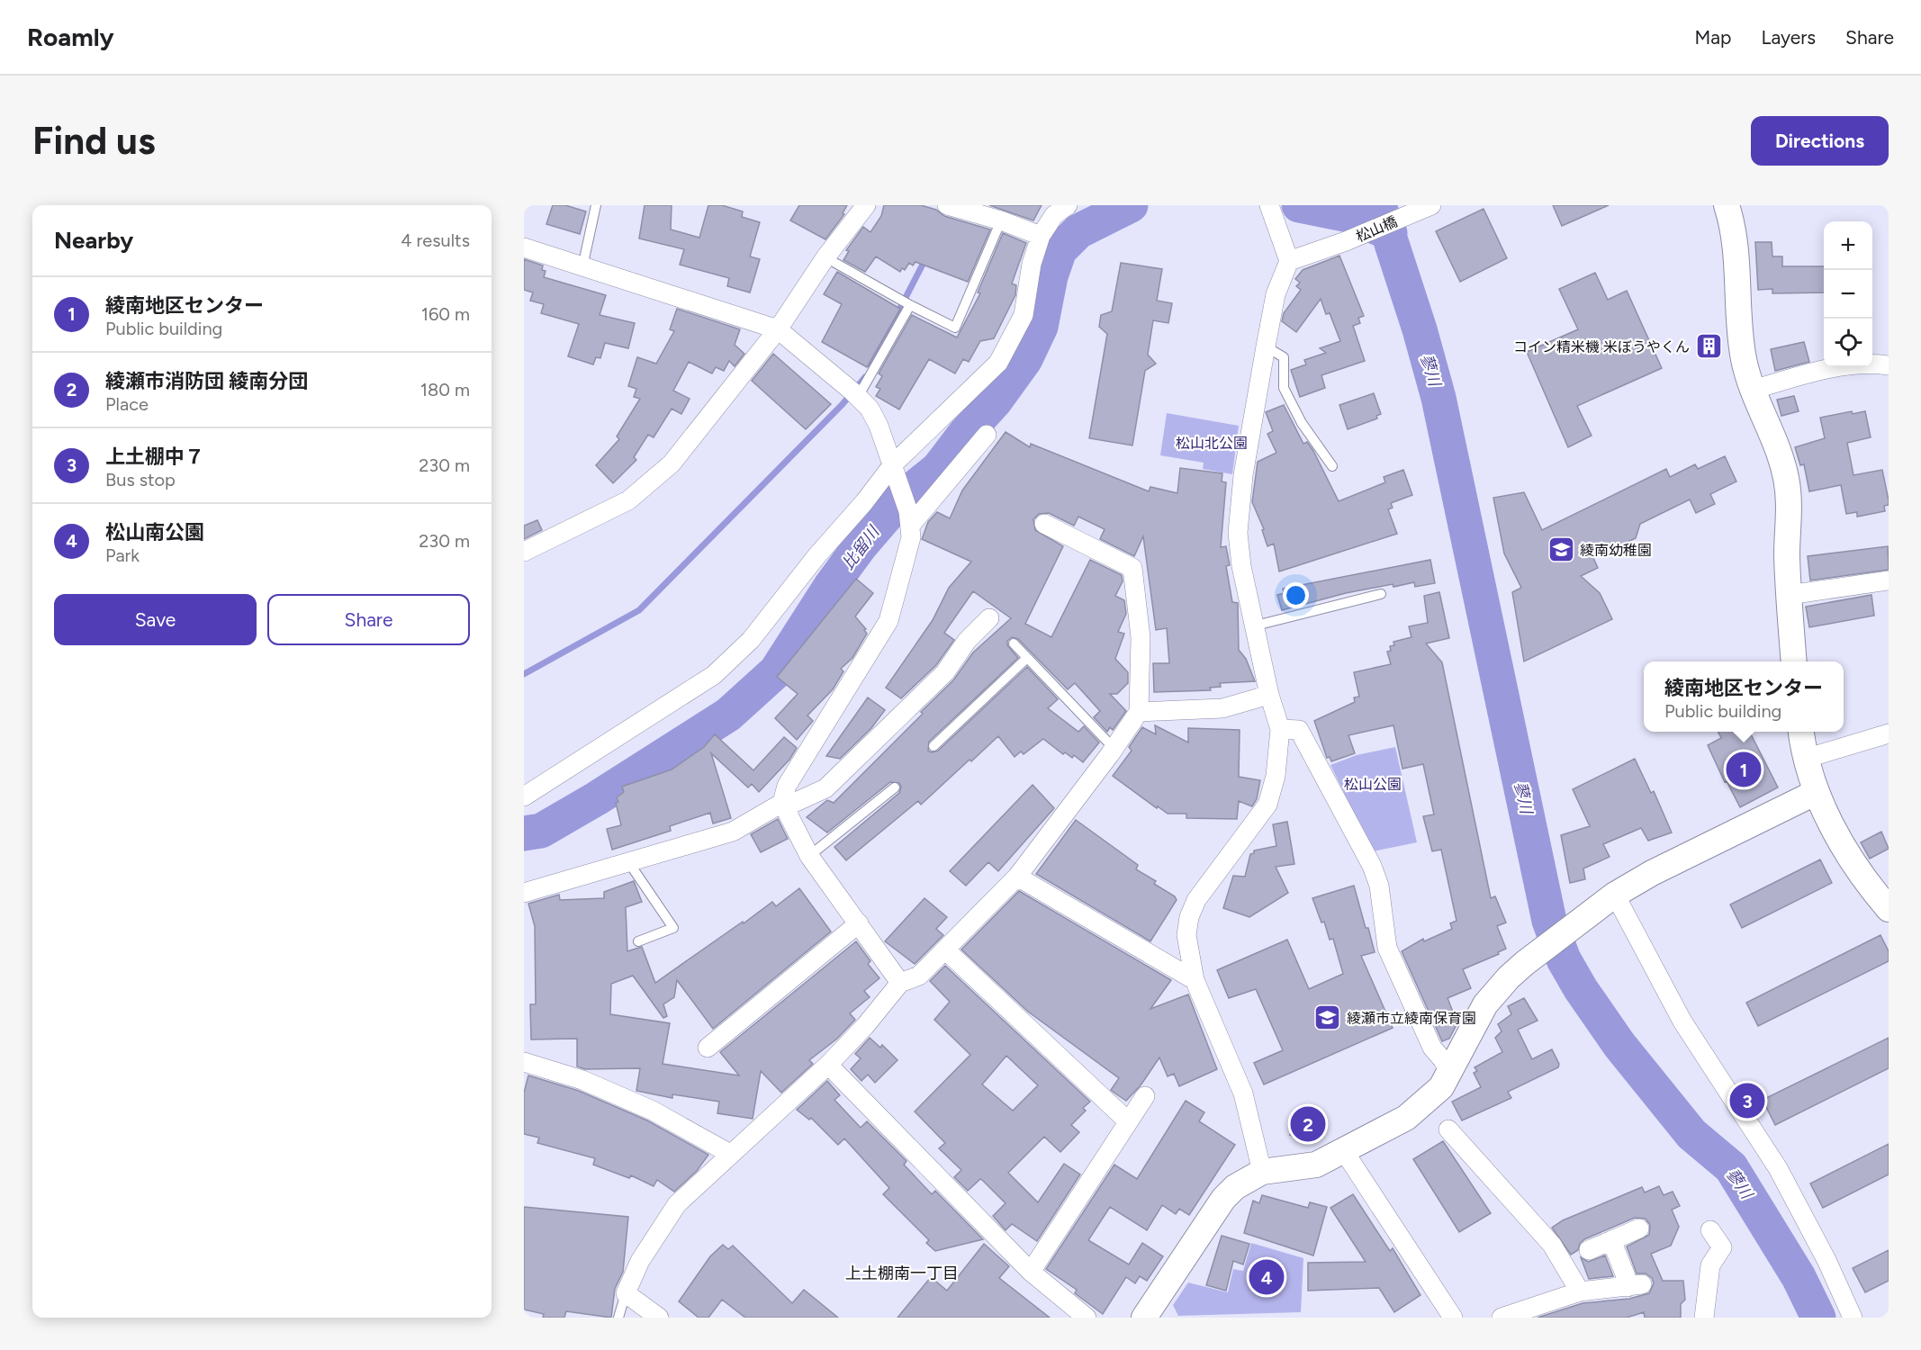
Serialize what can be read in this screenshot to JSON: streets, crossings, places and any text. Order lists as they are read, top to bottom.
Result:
{
  "streets": {
    "street": ["松山橋"]
  },
  "districts": ["上土棚南一丁目"],
  "water": ["蓼川", "比留川"],
  "parks": ["松山北公園", "松山公園"],
  "places": {
    "building": ["コイン精米機 米ぼうやくん"],
    "school or university": ["綾南幼稚園", "綾瀬市立綾南保育園"]
  },
  "page": {
    "header": "Roamly",
    "nav": ["Map", "Layers", "Share"],
    "buttons": [
      "Directions",
      ["Save", "Share"]
    ],
    "title": "Find us",
    "heading": ["Nearby", "4 results"],
    "map_buttons": ["+", "−"],
    "list": [
      {
        "mark": "1",
        "name": "綾南地区センター",
        "note": "Public building",
        "value": "160 m"
      },
      {
        "mark": "2",
        "name": "綾瀬市消防団 綾南分団",
        "note": "Place",
        "value": "180 m"
      },
      {
        "mark": "3",
        "name": "上土棚中７",
        "note": "Bus stop",
        "value": "230 m"
      },
      {
        "mark": "4",
        "name": "松山南公園",
        "note": "Park",
        "value": "230 m"
      }
    ],
    "popup": ["綾南地区センター", "Public building"],
    "pins": [
      "1",
      "3",
      "2",
      "4"
    ]
  }
}
